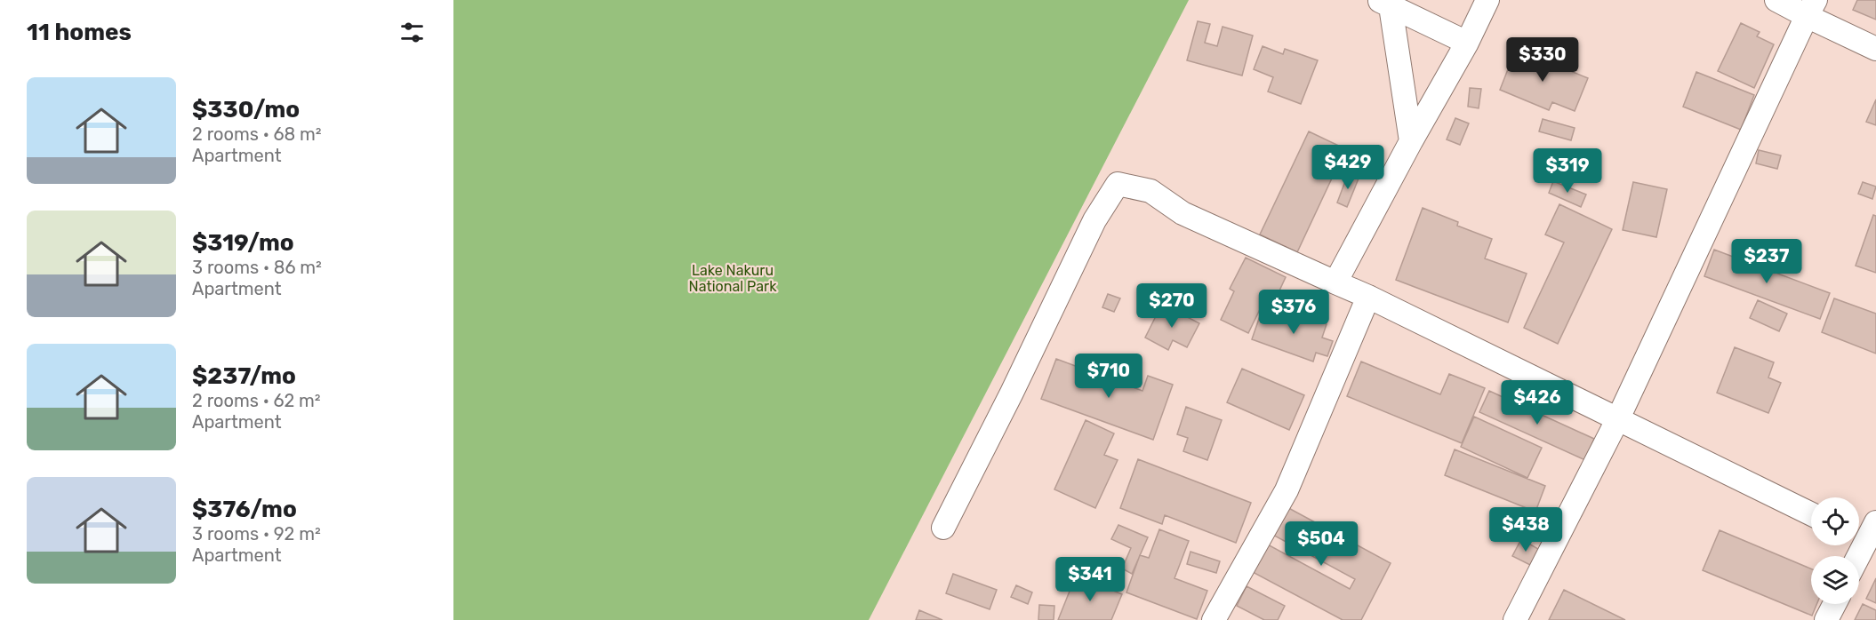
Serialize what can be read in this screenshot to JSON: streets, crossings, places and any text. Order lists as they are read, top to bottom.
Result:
{
  "parks": ["Lake Nakuru National Park"],
  "page": {
    "heading": "11 homes",
    "price": [
      "$330",
      "$429",
      "$319",
      "$237",
      "$270",
      "$376",
      "$710",
      "$426",
      "$438",
      "$504",
      "$341"
    ],
    "list": [
      {
        "name": "$330/mo",
        "note": "2 rooms · 68 m² · Apartment"
      },
      {
        "name": "$319/mo",
        "note": "3 rooms · 86 m² · Apartment"
      },
      {
        "name": "$237/mo",
        "note": "2 rooms · 62 m² · Apartment"
      },
      {
        "name": "$376/mo",
        "note": "3 rooms · 92 m² · Apartment"
      }
    ]
  }
}
